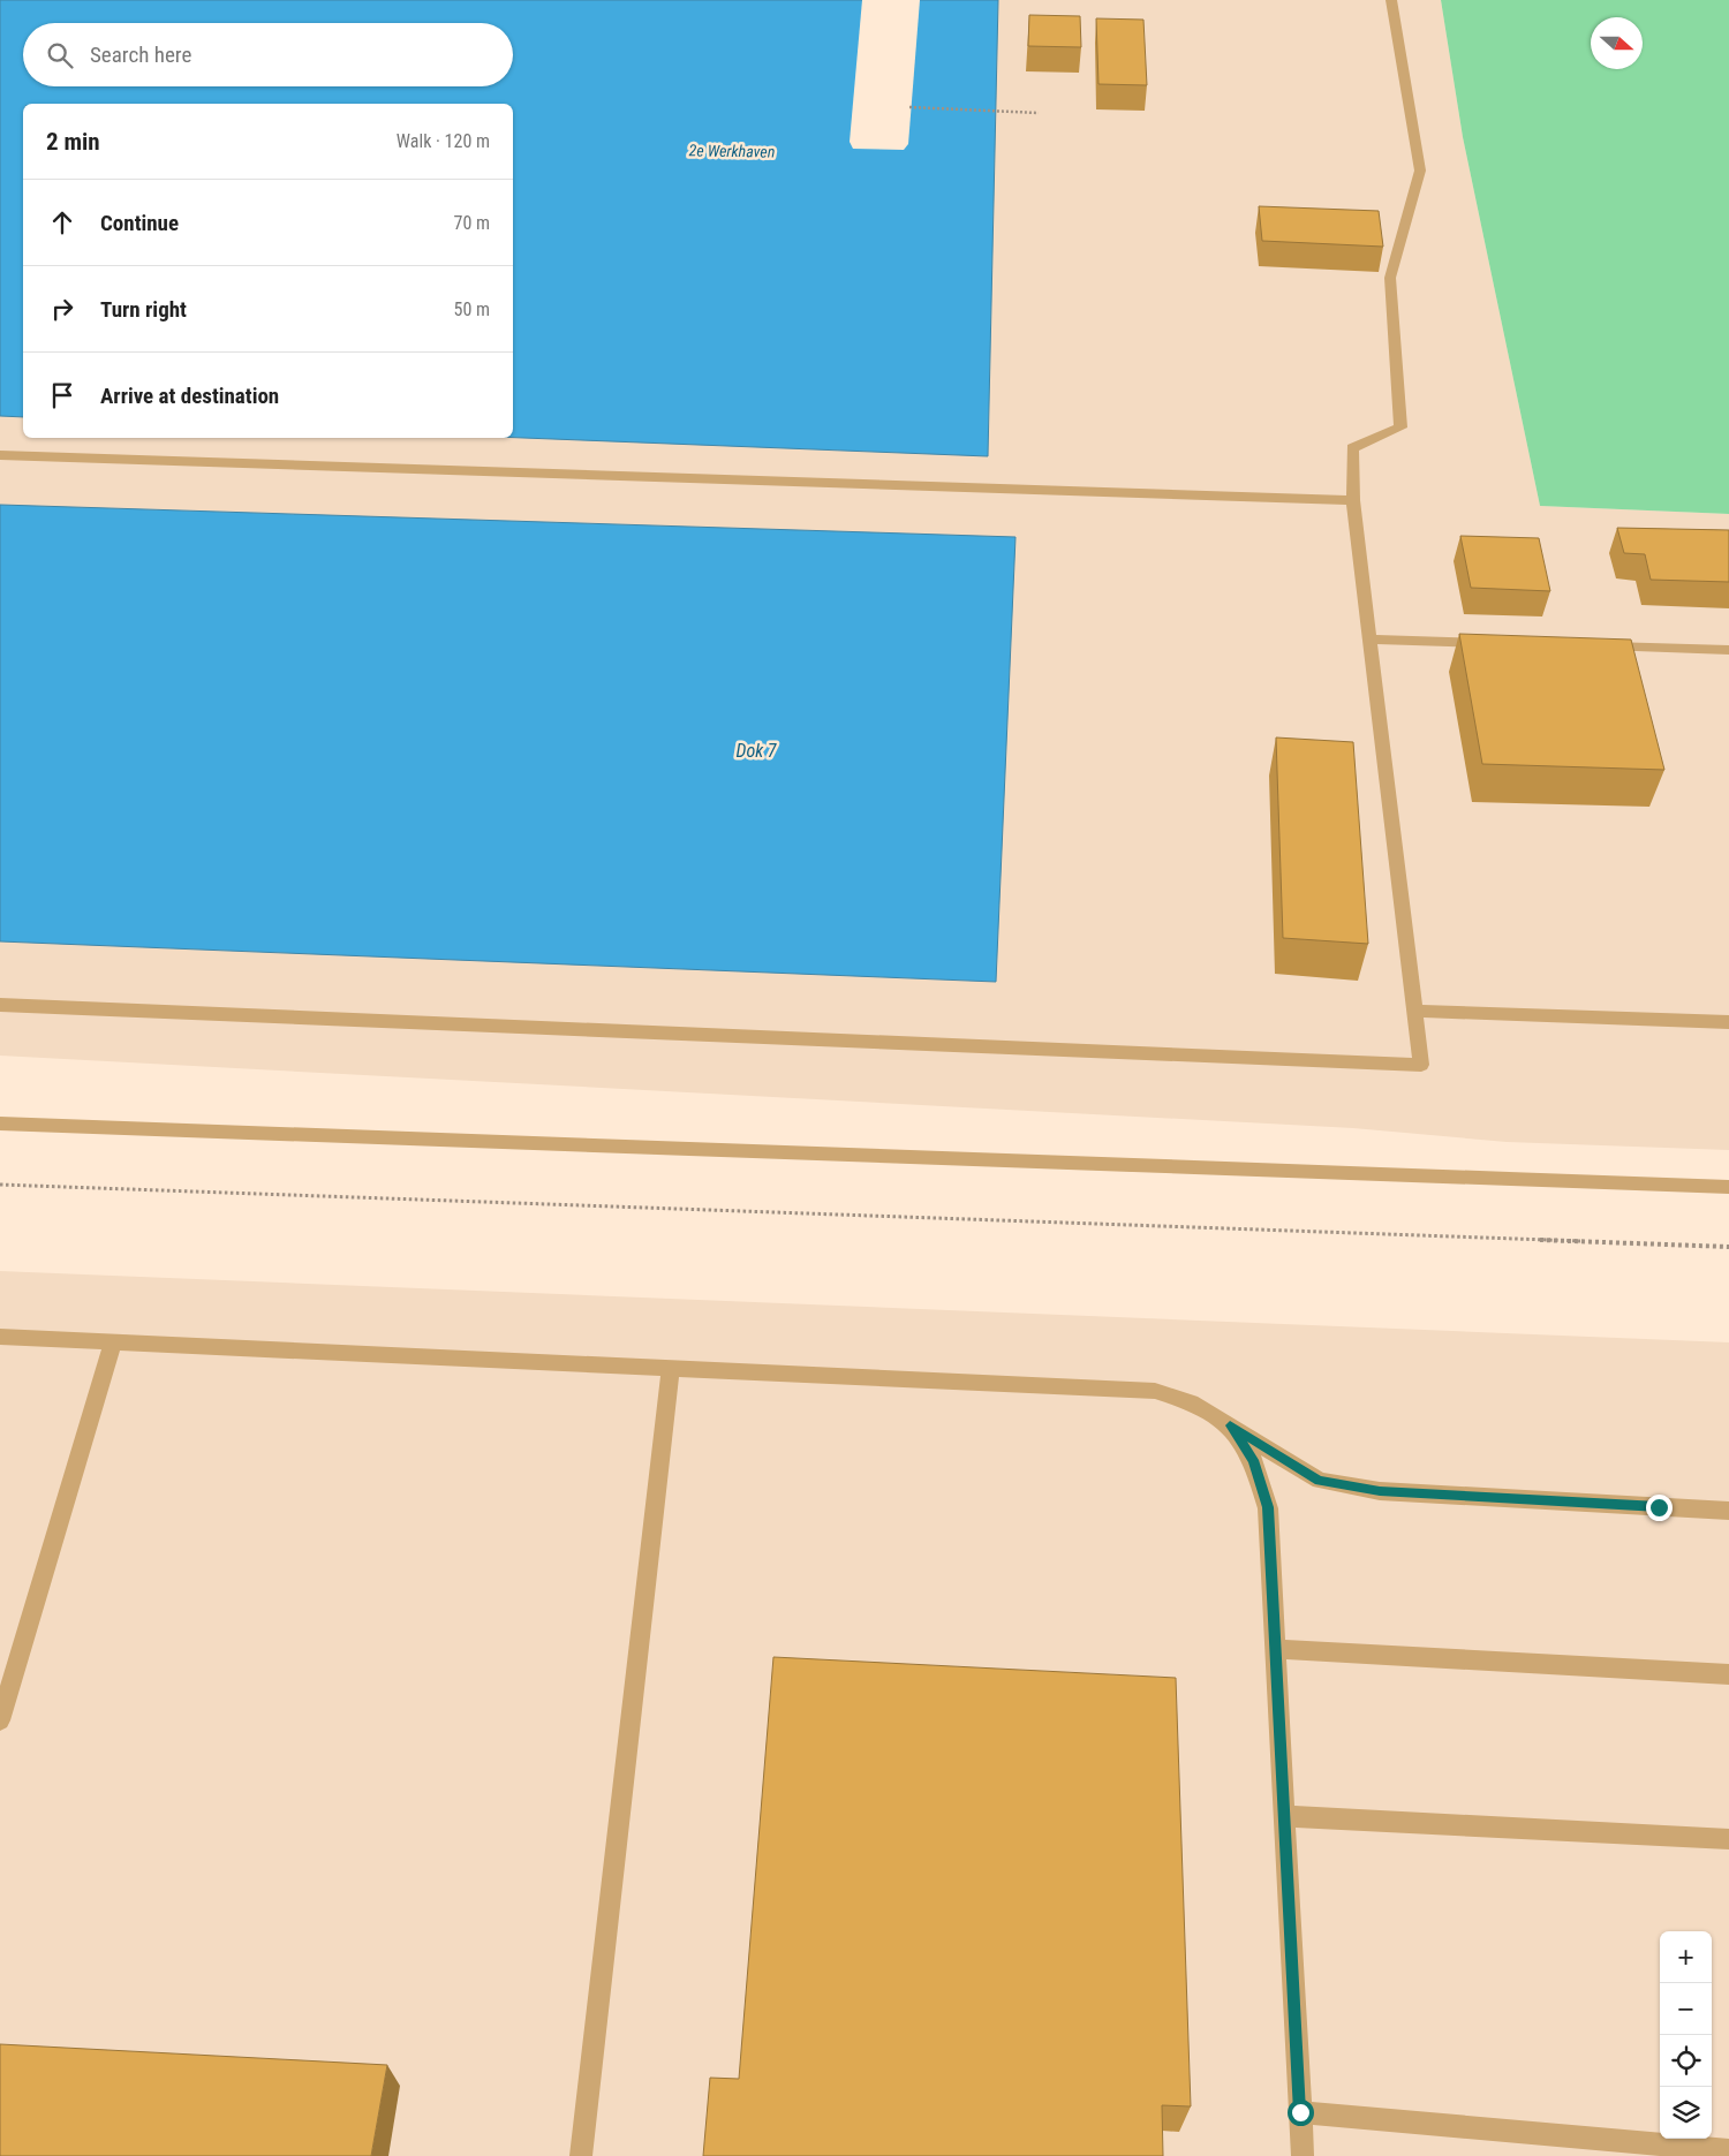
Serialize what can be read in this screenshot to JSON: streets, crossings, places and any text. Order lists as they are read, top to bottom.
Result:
{
  "water": ["2e Werkhaven", "Dok 7"],
  "north": "right",
  "page": {
    "search": "Search here",
    "heading": ["2 min", "Walk · 120 m"],
    "list": [
      ["Continue", "70 m"],
      ["Turn right", "50 m"],
      "Arrive at destination"
    ],
    "map_buttons": ["+", "−"]
  }
}
